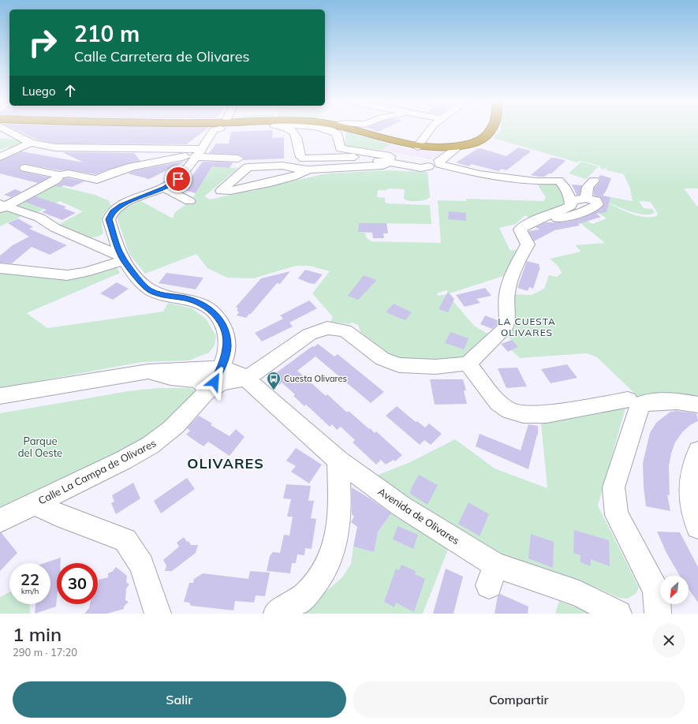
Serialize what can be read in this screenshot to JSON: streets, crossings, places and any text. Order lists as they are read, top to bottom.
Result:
{
  "streets": {
    "street": ["Calle La Campa de Olivares", "Avenida de Olivares"]
  },
  "districts": ["LA CUESTA OLIVARES", "OLIVARES"],
  "parks": ["Parque del Oeste"],
  "places": {
    "bus stop": ["Cuesta Olivares"]
  },
  "north": "bottom left",
  "page": {
    "turn": ["210 m", "Calle Carretera de Olivares"],
    "then": "Luego",
    "speed": "22 km/h",
    "limit": "30",
    "heading": ["1 min", "290 m · 17:20"],
    "buttons": ["Salir", "Compartir"]
  }
}
